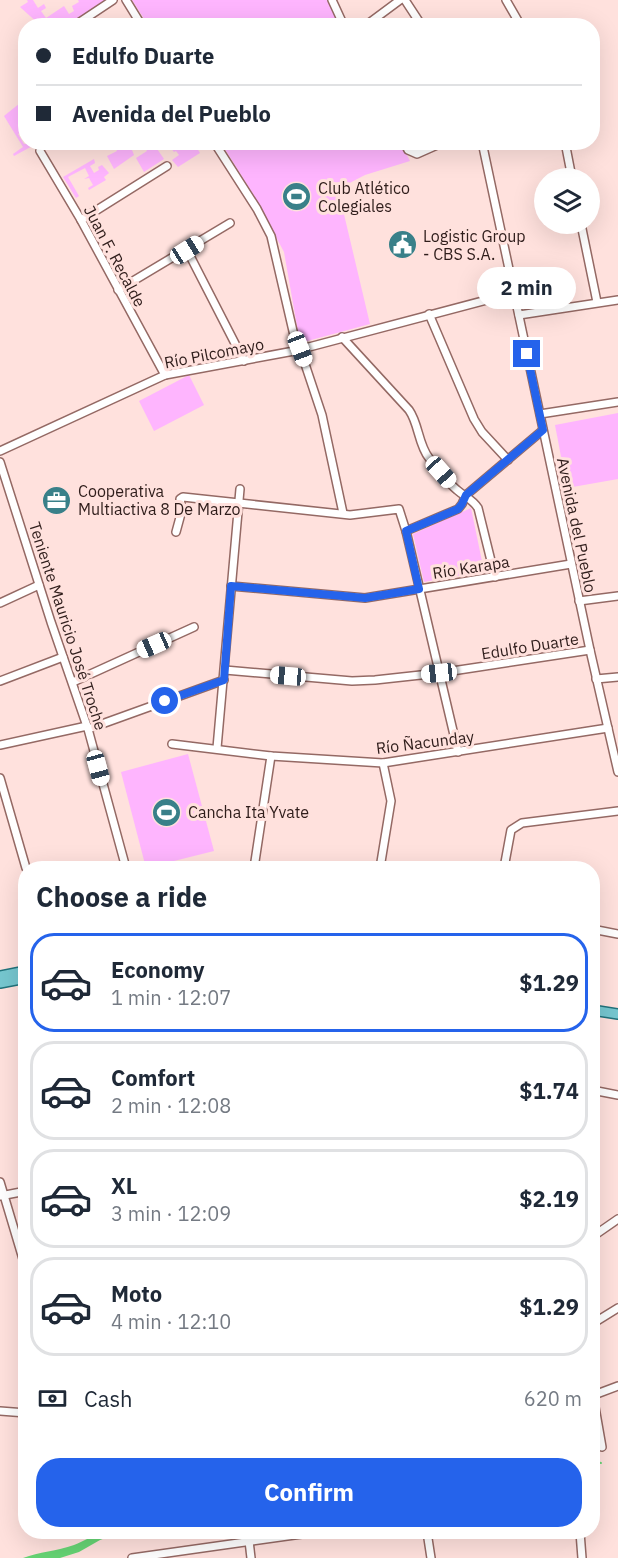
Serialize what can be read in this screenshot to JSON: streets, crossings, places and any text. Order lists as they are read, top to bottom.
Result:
{
  "streets": {
    "street": [
      "Juan F. Recalde",
      "Río Pilcomayo",
      "Avenida del Pueblo",
      "Río Karapa",
      "Teniente Mauricio José Troche",
      "Edulfo Duarte",
      "Río Ñacunday"
    ]
  },
  "crossings": [
    ["Juan F. Recalde", "Río Pilcomayo"],
    ["Río Pilcomayo", "Avenida del Pueblo"],
    ["Avenida del Pueblo", "Río Karapa"],
    ["Avenida del Pueblo", "Edulfo Duarte"],
    ["Avenida del Pueblo", "Río Ñacunday"]
  ],
  "places": {
    "sports": ["Club Atlético Colegiales", "Cancha Ita Yvate"],
    "public building": ["Logistic Group - CBS S.A."],
    "office": ["Cooperativa Multiactiva 8 De Marzo"]
  },
  "page": {
    "banner": ["Edulfo Duarte", "Avenida del Pueblo"],
    "bubble": "2 min",
    "heading": "Choose a ride",
    "list": [
      {
        "name": "Economy",
        "note": "1 min · 12:07",
        "value": "$1.29"
      },
      {
        "name": "Comfort",
        "note": "2 min · 12:08",
        "value": "$1.74"
      },
      {
        "name": "XL",
        "note": "3 min · 12:09",
        "value": "$2.19"
      },
      {
        "name": "Moto",
        "note": "4 min · 12:10",
        "value": "$1.29"
      }
    ],
    "pay": ["Cash", "620 m"],
    "buttons": "Confirm"
  }
}
